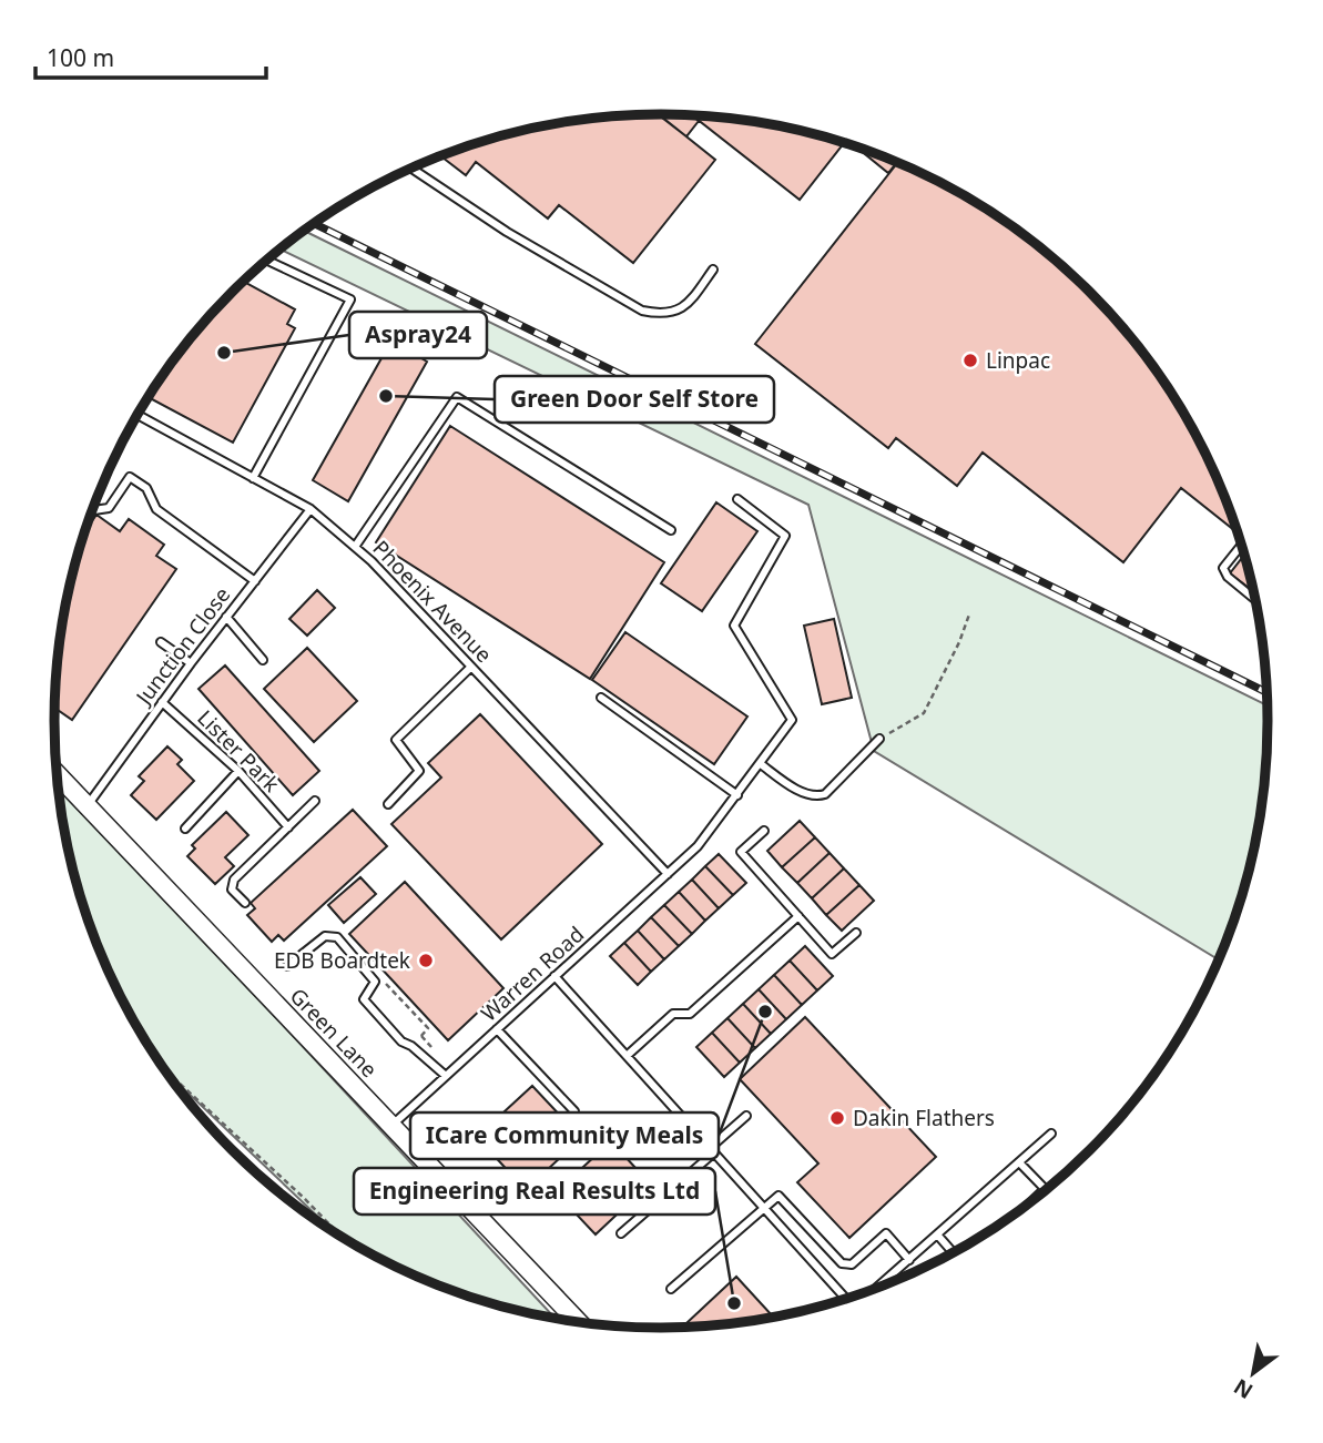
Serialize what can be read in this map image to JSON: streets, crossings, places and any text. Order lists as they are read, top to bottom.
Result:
{
  "streets": {
    "street": ["Green Lane"],
    "lane": [
      "Phoenix Avenue",
      "Junction Close",
      "Lister Park",
      "Warren Road"
    ]
  },
  "crossings": [
    ["Phoenix Avenue", "Junction Close"],
    ["Phoenix Avenue", "Warren Road"],
    ["Junction Close", "Lister Park"],
    ["Junction Close", "Green Lane"],
    ["Warren Road", "Green Lane"]
  ],
  "places": [
    "Aspray24",
    "Linpac",
    "Green Door Self Store",
    "EDB Boardtek",
    "ICare Community Meals",
    "Dakin Flathers",
    "Engineering Real Results Ltd"
  ],
  "scale_bar": "100 m",
  "north": "bottom left"
}
